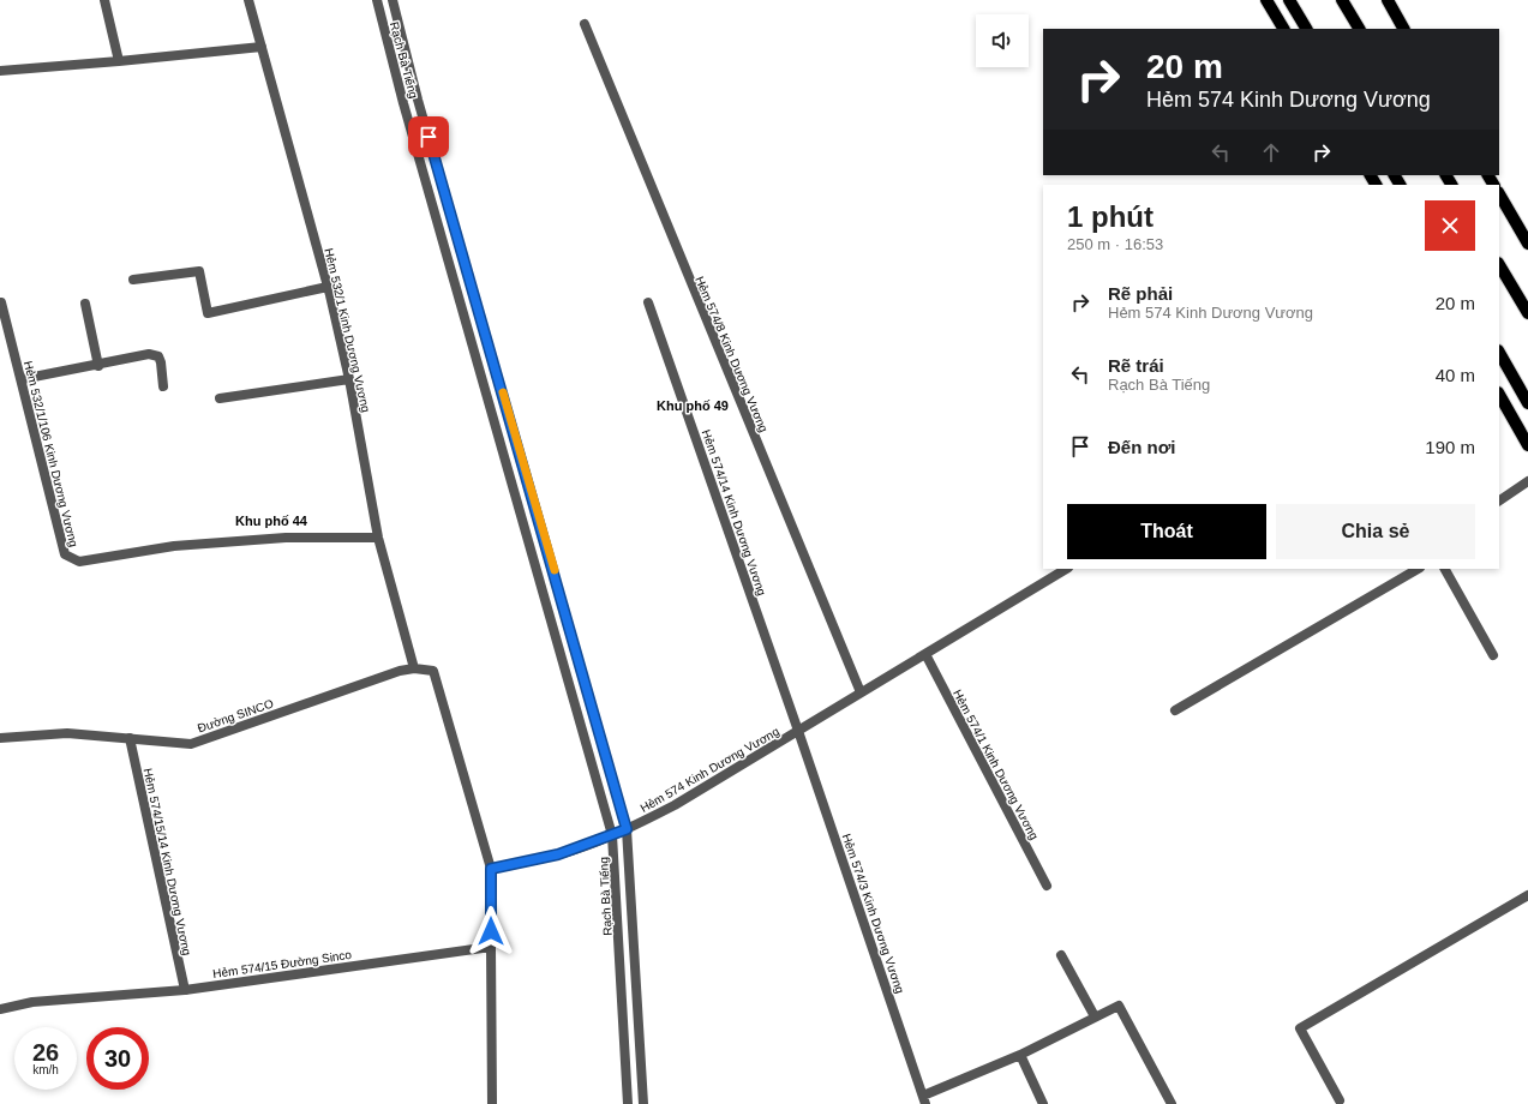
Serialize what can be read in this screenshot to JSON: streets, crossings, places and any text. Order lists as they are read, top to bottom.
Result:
{
  "streets": {
    "street": [
      "Rạch Bà Tiếng",
      "Hẻm 532/1 Kinh Dương Vương",
      "Hẻm 574/8 Kinh Dương Vương",
      "Hẻm 532/1/106 Kinh Dương Vương",
      "Hẻm 574/14 Kinh Dương Vương",
      "Đường SINCO",
      "Hẻm 574/1 Kinh Dương Vương",
      "Hẻm 574 Kinh Dương Vương",
      "Hẻm 574/15/14 Kinh Dương Vương",
      "Hẻm 574/3 Kinh Dương Vương",
      "Hẻm 574/15 Đường Sinco"
    ]
  },
  "crossings": [
    ["Rạch Bà Tiếng", "Hẻm 574 Kinh Dương Vương"],
    ["Hẻm 532/1 Kinh Dương Vương", "Hẻm 532/1/106 Kinh Dương Vương"],
    ["Hẻm 532/1 Kinh Dương Vương", "Đường SINCO"],
    ["Hẻm 574/8 Kinh Dương Vương", "Hẻm 574 Kinh Dương Vương"],
    ["Hẻm 574/14 Kinh Dương Vương", "Hẻm 574 Kinh Dương Vương"],
    ["Hẻm 574/14 Kinh Dương Vương", "Hẻm 574/3 Kinh Dương Vương"],
    ["Đường SINCO", "Hẻm 574/15/14 Kinh Dương Vương"],
    ["Hẻm 574/1 Kinh Dương Vương", "Hẻm 574 Kinh Dương Vương"],
    ["Hẻm 574 Kinh Dương Vương", "Hẻm 574/3 Kinh Dương Vương"],
    ["Hẻm 574/15/14 Kinh Dương Vương", "Hẻm 574/15 Đường Sinco"]
  ],
  "districts": ["Khu phố 49", "Khu phố 44"],
  "page": {
    "turn": ["20 m", "Hẻm 574 Kinh Dương Vương"],
    "heading": ["1 phút", "250 m · 16:53"],
    "list": [
      {
        "name": "Rẽ phải",
        "note": "Hẻm 574 Kinh Dương Vương",
        "value": "20 m"
      },
      {
        "name": "Rẽ trái",
        "note": "Rạch Bà Tiếng",
        "value": "40 m"
      },
      {
        "name": "Đến nơi",
        "value": "190 m"
      }
    ],
    "buttons": ["Thoát", "Chia sẻ"],
    "speed": "26 km/h",
    "limit": "30"
  }
}
